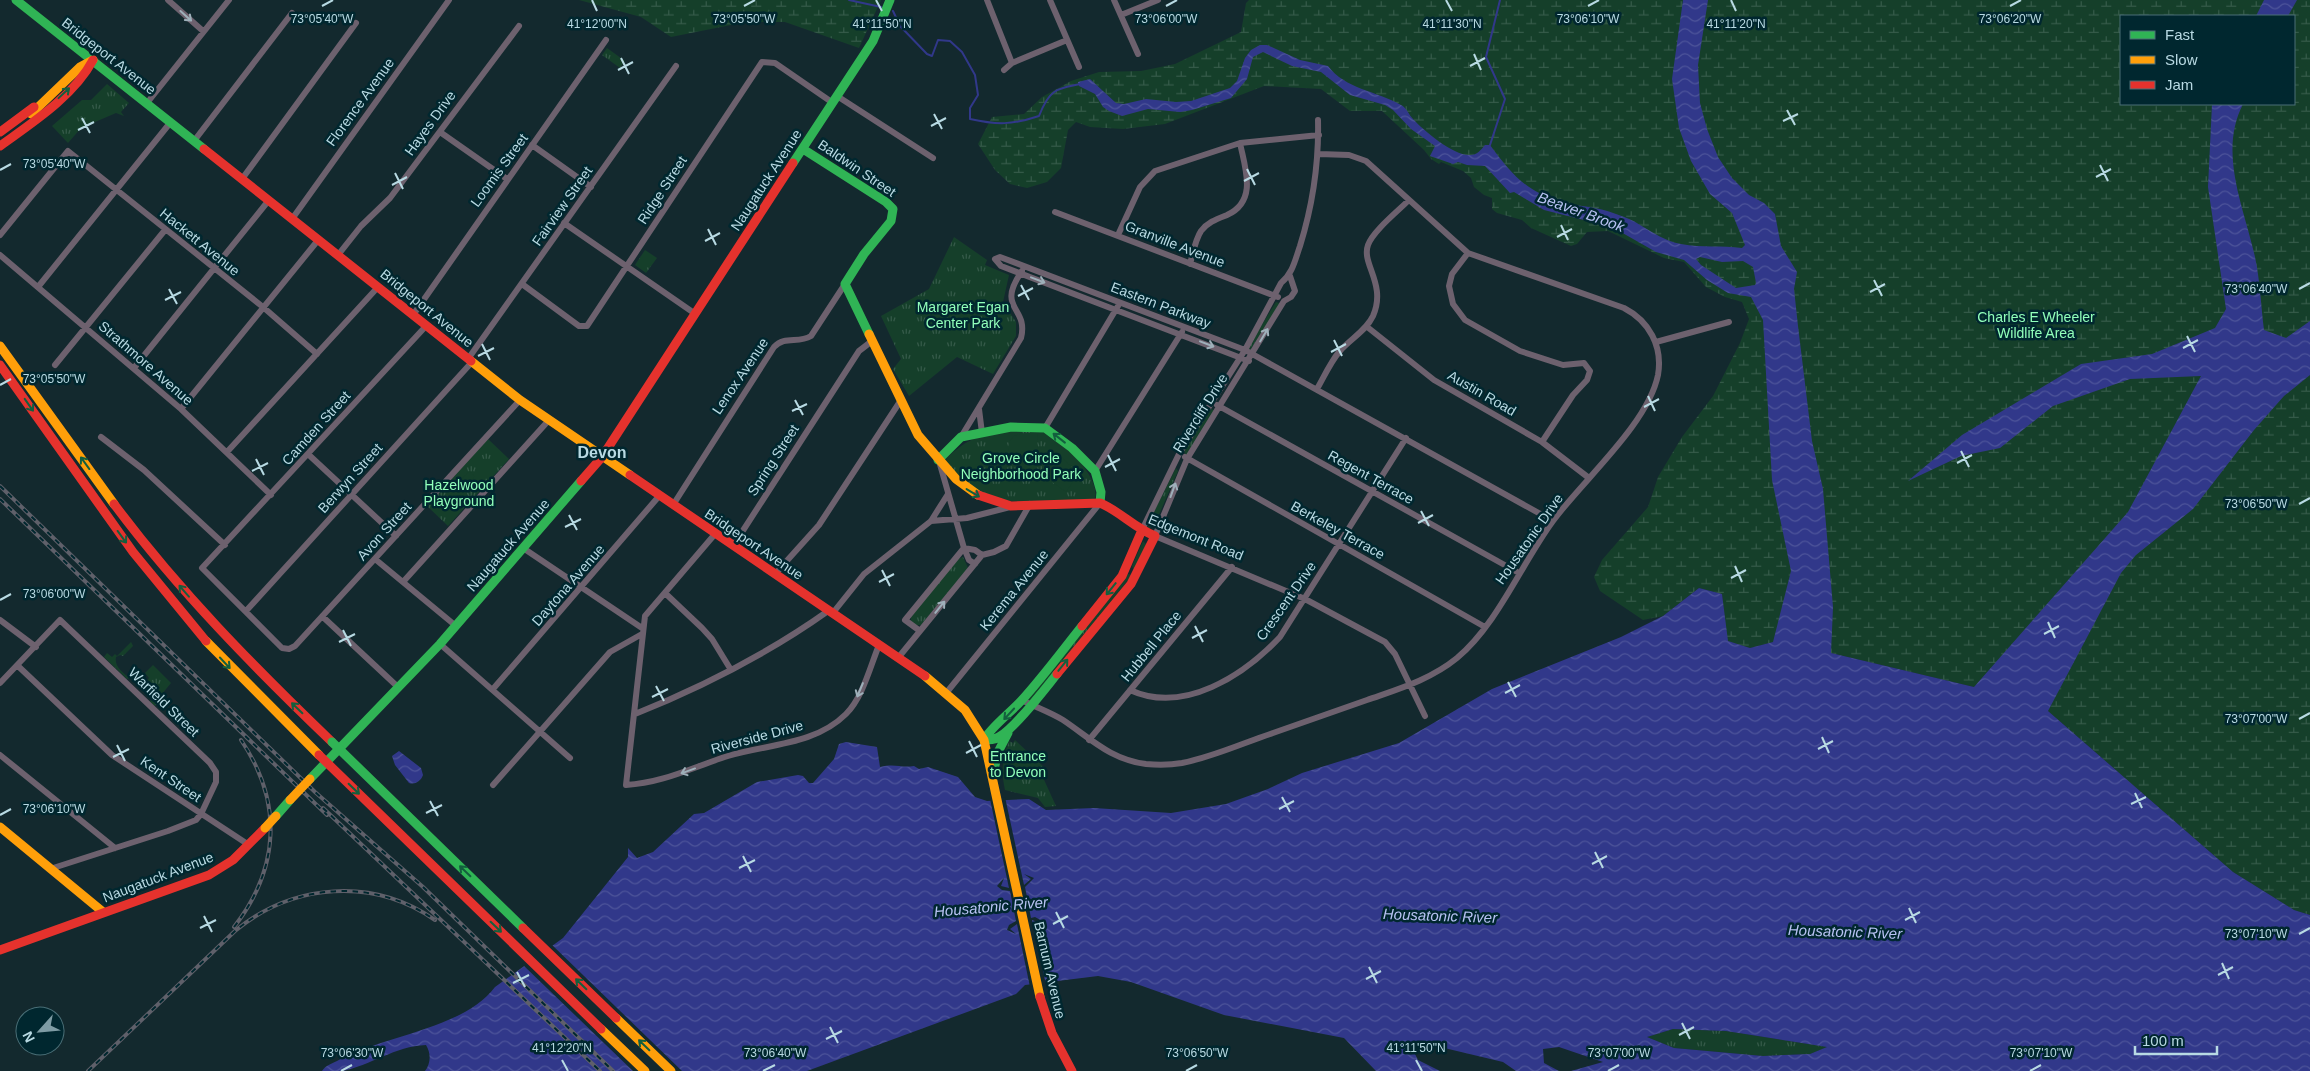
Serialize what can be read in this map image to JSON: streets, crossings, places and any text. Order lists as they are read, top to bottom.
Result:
{
  "streets": {
    "main road": [
      "Bridgeport Avenue",
      "Baldwin Street",
      "Naugatuck Avenue",
      "Lenox Avenue",
      "Rivercliff Drive",
      "Edgemont Road",
      "Barnum Avenue"
    ],
    "street": [
      "Florence Avenue",
      "Hayes Drive",
      "Loomis Street",
      "Ridge Street",
      "Fairview Street",
      "Hackett Avenue",
      "Granville Avenue",
      "Eastern Parkway",
      "Strathmore Avenue",
      "Austin Road",
      "Camden Street",
      "Spring Street",
      "Regent Terrace",
      "Berwyn Street",
      "Berkeley Terrace",
      "Avon Street",
      "Housatonic Drive",
      "Daytona Avenue",
      "Kerema Avenue",
      "Crescent Drive",
      "Hubbell Place",
      "Warfield Street",
      "Riverside Drive",
      "Kent Street"
    ]
  },
  "crossings": [
    ["Bridgeport Avenue", "Florence Avenue"],
    ["Bridgeport Avenue", "Hayes Drive"],
    ["Bridgeport Avenue", "Loomis Street"],
    ["Bridgeport Avenue", "Naugatuck Avenue"],
    ["Bridgeport Avenue", "Fairview Street"],
    ["Bridgeport Avenue", "Lenox Avenue"],
    ["Bridgeport Avenue", "Rivercliff Drive"],
    ["Bridgeport Avenue", "Camden Street"],
    ["Bridgeport Avenue", "Spring Street"],
    ["Bridgeport Avenue", "Berwyn Street"],
    ["Bridgeport Avenue", "Avon Street"],
    ["Bridgeport Avenue", "Daytona Avenue"],
    ["Bridgeport Avenue", "Kerema Avenue"],
    ["Bridgeport Avenue", "Riverside Drive"],
    ["Bridgeport Avenue", "Barnum Avenue"],
    ["Baldwin Street", "Naugatuck Avenue"],
    ["Baldwin Street", "Lenox Avenue"],
    ["Naugatuck Avenue", "Ridge Street"],
    ["Naugatuck Avenue", "Kent Street"],
    ["Ridge Street", "Fairview Street"],
    ["Fairview Street", "Berwyn Street"],
    ["Granville Avenue", "Rivercliff Drive"],
    ["Eastern Parkway", "Rivercliff Drive"],
    ["Eastern Parkway", "Housatonic Drive"],
    ["Eastern Parkway", "Crescent Drive"],
    ["Strathmore Avenue", "Camden Street"],
    ["Lenox Avenue", "Edgemont Road"],
    ["Austin Road", "Housatonic Drive"],
    ["Rivercliff Drive", "Regent Terrace"],
    ["Rivercliff Drive", "Berkeley Terrace"],
    ["Rivercliff Drive", "Edgemont Road"],
    ["Rivercliff Drive", "Housatonic Drive"],
    ["Rivercliff Drive", "Barnum Avenue"],
    ["Camden Street", "Berwyn Street"],
    ["Camden Street", "Avon Street"],
    ["Spring Street", "Edgemont Road"],
    ["Regent Terrace", "Housatonic Drive"],
    ["Regent Terrace", "Crescent Drive"],
    ["Berwyn Street", "Avon Street"],
    ["Berkeley Terrace", "Housatonic Drive"],
    ["Berkeley Terrace", "Crescent Drive"],
    ["Edgemont Road", "Housatonic Drive"],
    ["Edgemont Road", "Kerema Avenue"],
    ["Edgemont Road", "Crescent Drive"],
    ["Edgemont Road", "Hubbell Place"],
    ["Housatonic Drive", "Hubbell Place"],
    ["Crescent Drive", "Hubbell Place"],
    ["Warfield Street", "Kent Street"]
  ],
  "districts": ["Devon"],
  "water": ["Beaver Brook", "Housatonic River"],
  "parks": [
    "Margaret Egan Center Park",
    "Charles E Wheeler Wildlife Area",
    "Grove Circle Neighborhood Park",
    "Hazelwood Playground",
    "Entrance to Devon"
  ],
  "legend": ["Fast", "Slow", "Jam"],
  "scale_bar": "100 m",
  "north": "bottom left",
  "coordinates": [
    "73°06'00\"W",
    "73°06'10\"W",
    "73°06'20\"W",
    "73°05'50\"W",
    "73°05'40\"W",
    "41°12'00\"N",
    "41°11'50\"N",
    "41°11'30\"N",
    "41°11'20\"N",
    "73°06'40\"W",
    "73°06'50\"W",
    "73°07'00\"W",
    "73°07'10\"W",
    "41°12'20\"N",
    "73°06'30\"W"
  ]
}
